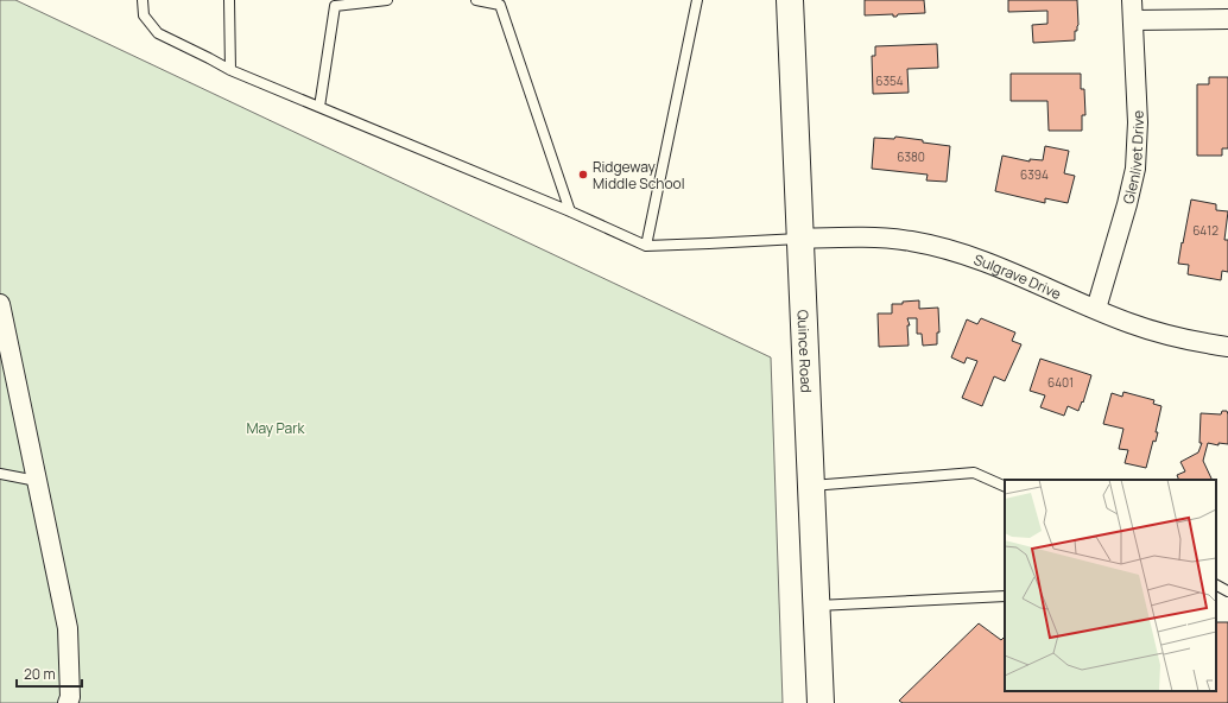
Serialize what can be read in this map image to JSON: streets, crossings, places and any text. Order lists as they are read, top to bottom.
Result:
{
  "streets": {
    "main road": ["Quince Road"],
    "street": ["Glenlivet Drive", "Sulgrave Drive"]
  },
  "crossings": [
    ["Glenlivet Drive", "Sulgrave Drive"],
    ["Sulgrave Drive", "Quince Road"]
  ],
  "parks": ["May Park"],
  "places": ["Ridgeway Middle School"],
  "house_numbers": [
    "6354",
    "6380",
    "6394",
    "6412",
    "6401"
  ],
  "scale_bar": "20 m"
}
